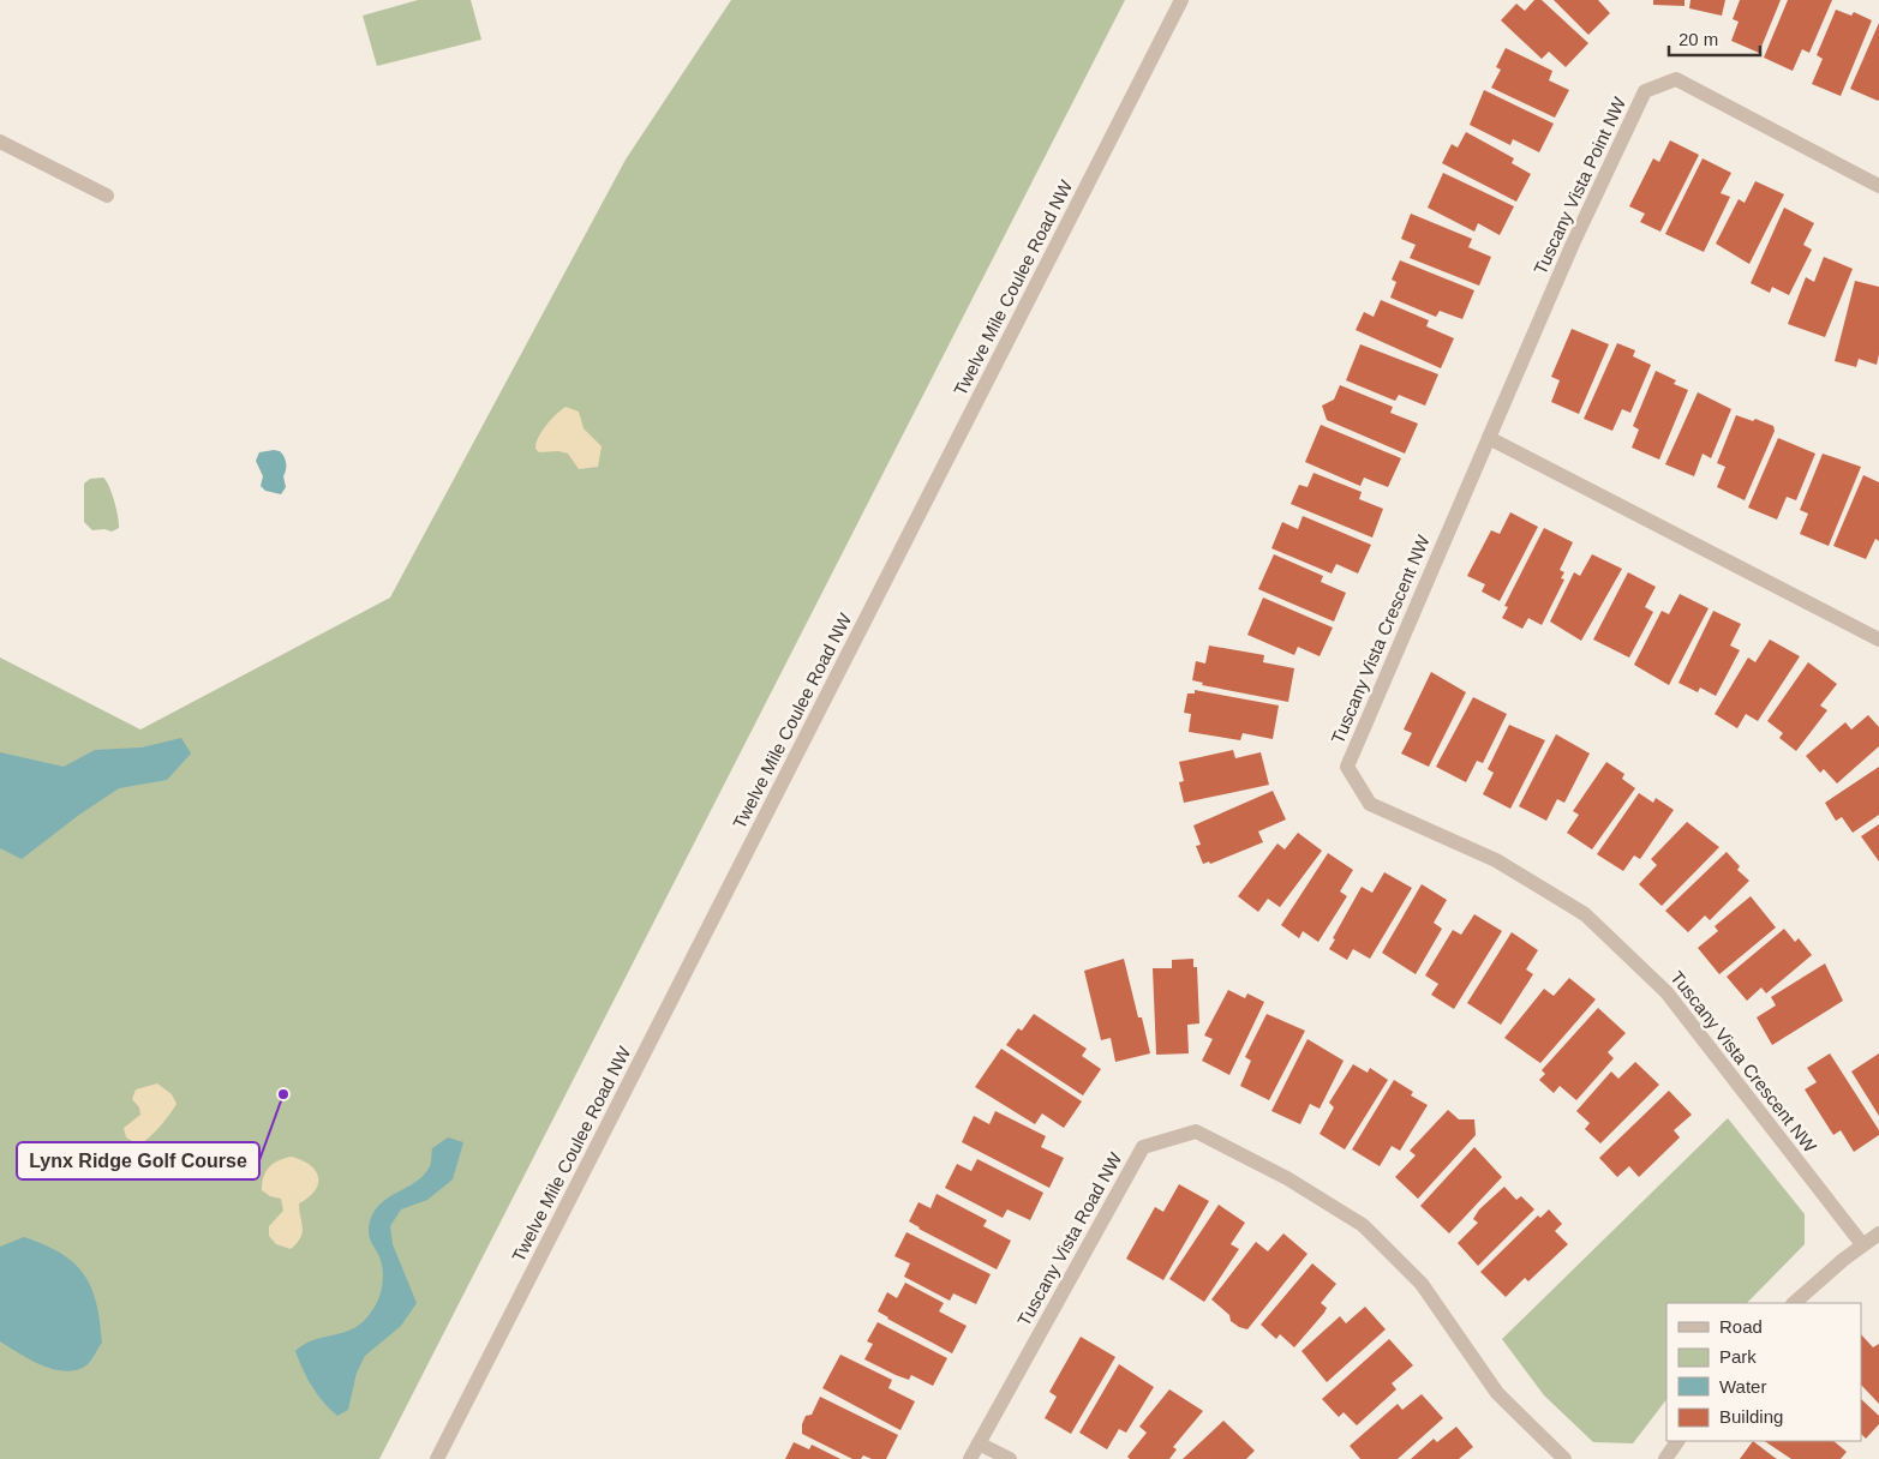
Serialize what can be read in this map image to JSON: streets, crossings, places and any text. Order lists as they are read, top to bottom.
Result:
{
  "streets": {
    "street": [
      "Tuscany Vista Point NW",
      "Twelve Mile Coulee Road NW",
      "Tuscany Vista Crescent NW",
      "Tuscany Vista Road NW"
    ]
  },
  "crossings": [
    ["Tuscany Vista Point NW", "Tuscany Vista Crescent NW"]
  ],
  "places": ["Lynx Ridge Golf Course"],
  "legend": [
    "Road",
    "Park",
    "Water",
    "Building"
  ],
  "scale_bar": "20 m"
}
